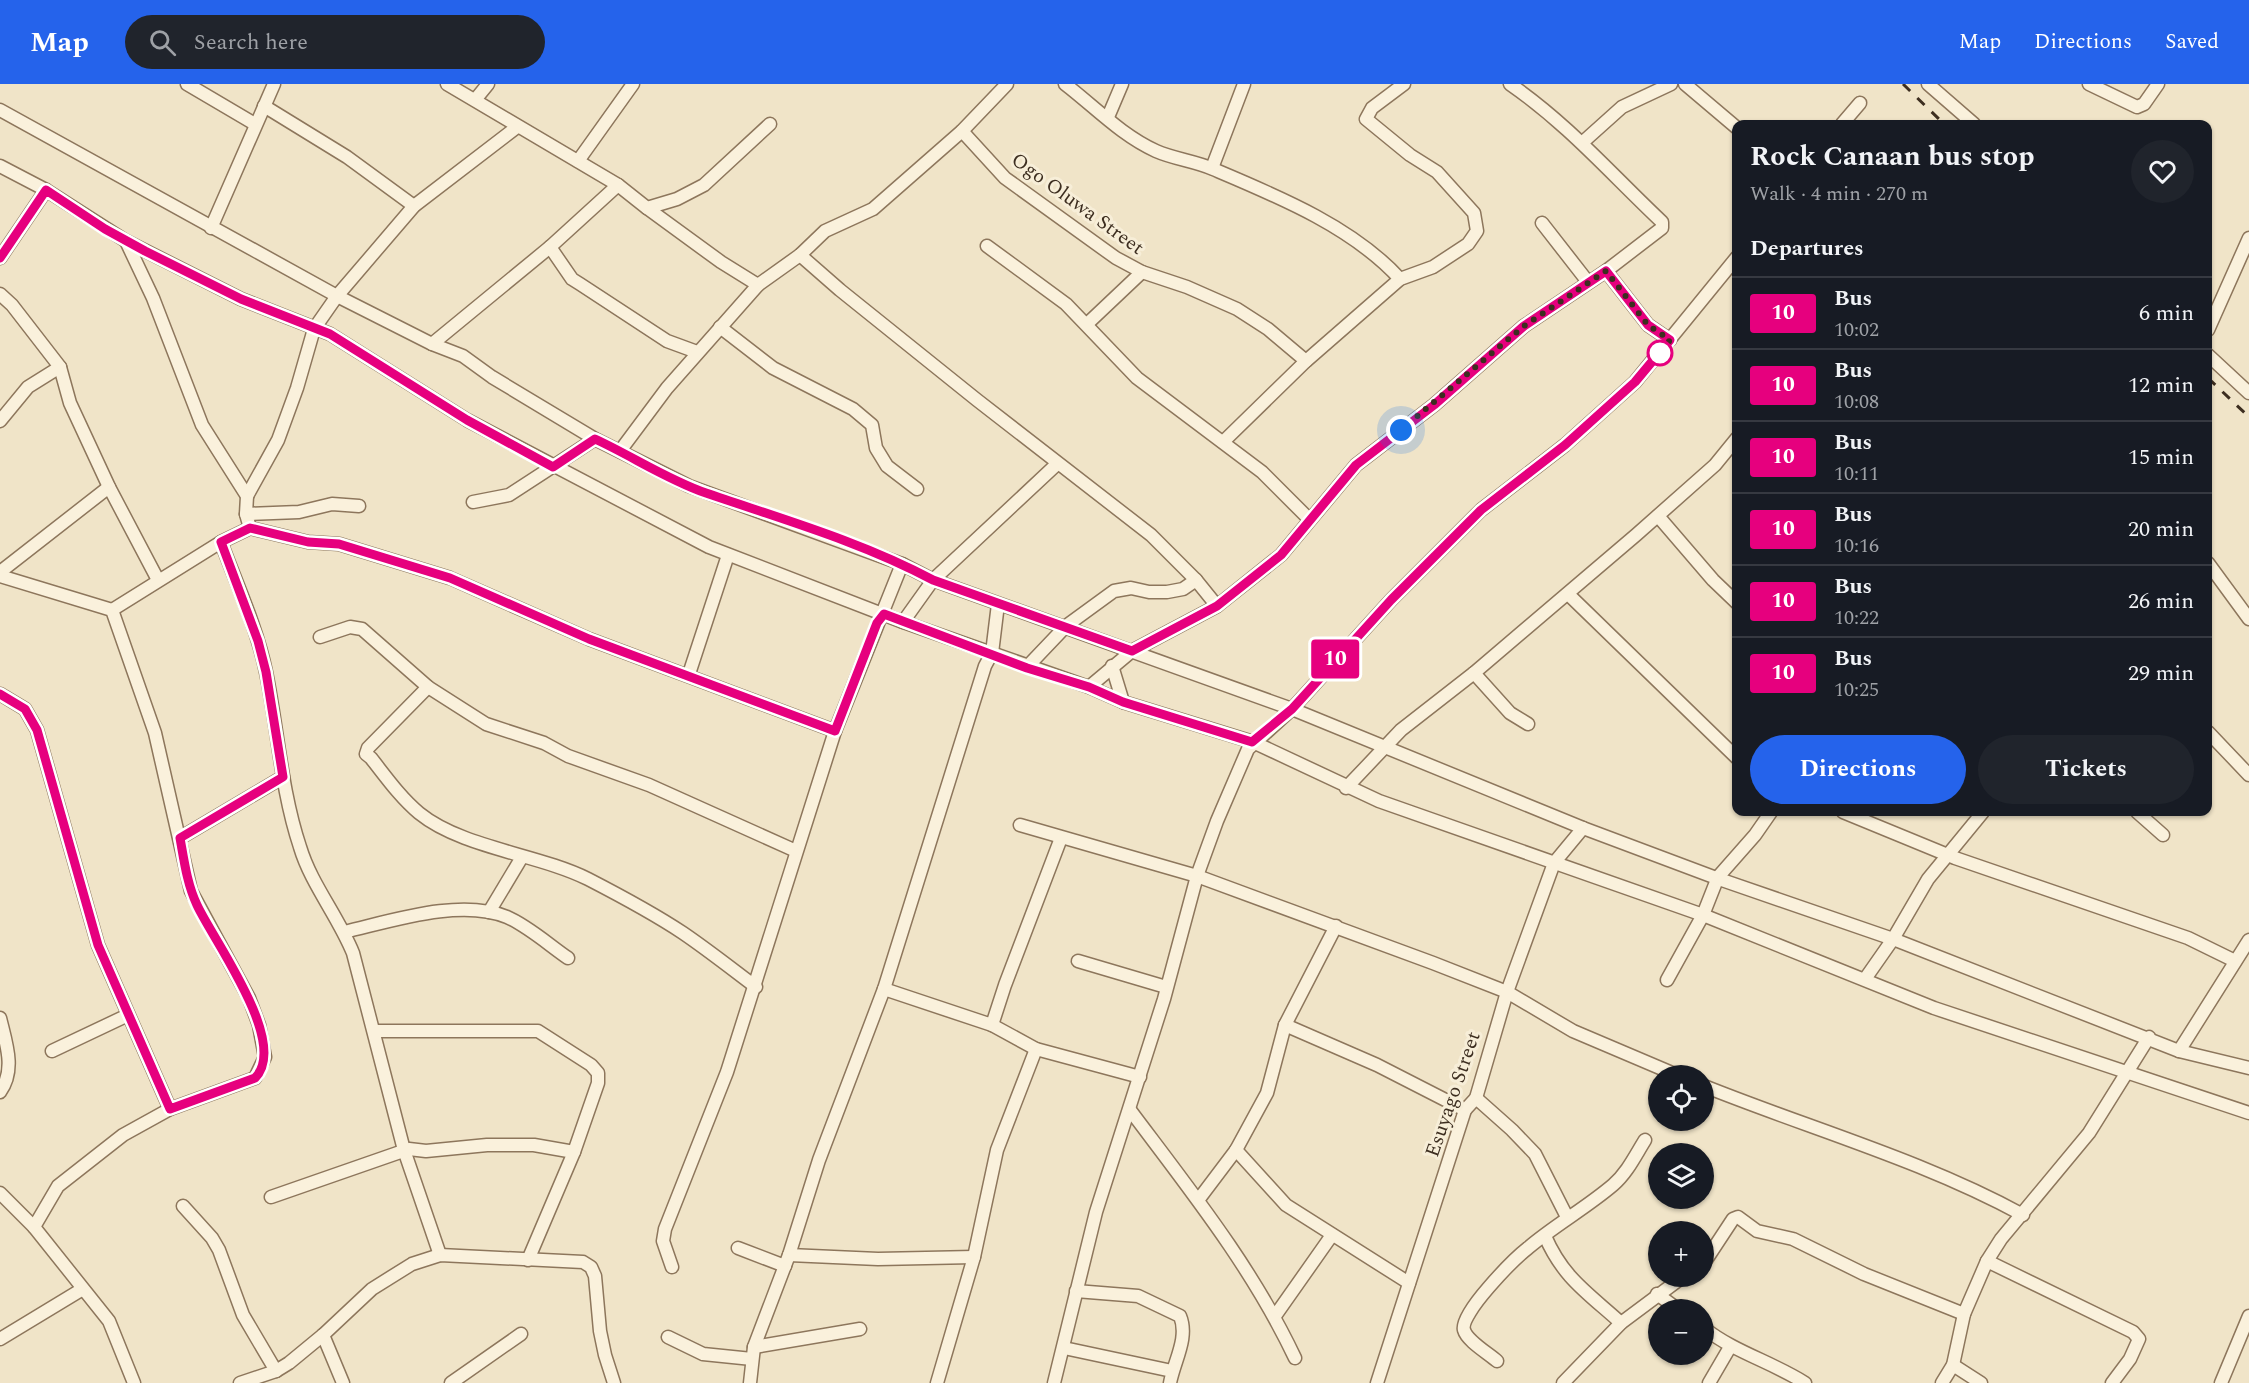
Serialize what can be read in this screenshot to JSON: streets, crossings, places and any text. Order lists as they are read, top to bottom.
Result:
{
  "streets": {
    "street": ["Ogo Oluwa Street", "Esuyago Street"]
  },
  "lines": ["bus line 10"],
  "page": {
    "header": "Map",
    "search": "Search here",
    "nav": ["Map", "Directions", "Saved"],
    "on_map": "10",
    "heading": [
      ["Rock Canaan bus stop", "Walk · 4 min · 270 m"],
      "Departures"
    ],
    "list": [
      {
        "mark": "10",
        "name": "Bus",
        "note": "10:02",
        "value": "6 min"
      },
      {
        "mark": "10",
        "name": "Bus",
        "note": "10:08",
        "value": "12 min"
      },
      {
        "mark": "10",
        "name": "Bus",
        "note": "10:11",
        "value": "15 min"
      },
      {
        "mark": "10",
        "name": "Bus",
        "note": "10:16",
        "value": "20 min"
      },
      {
        "mark": "10",
        "name": "Bus",
        "note": "10:22",
        "value": "26 min"
      },
      {
        "mark": "10",
        "name": "Bus",
        "note": "10:25",
        "value": "29 min"
      }
    ],
    "buttons": ["Directions", "Tickets"],
    "map_buttons": ["+", "−"]
  }
}
